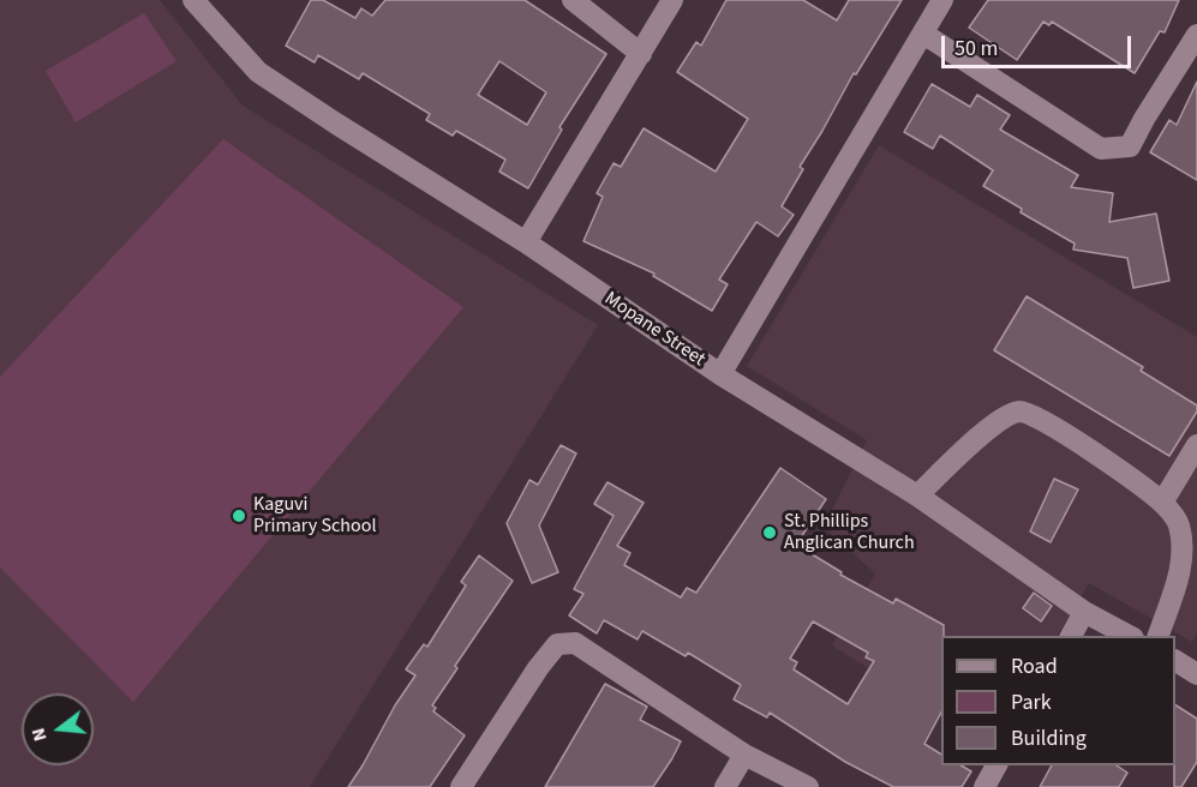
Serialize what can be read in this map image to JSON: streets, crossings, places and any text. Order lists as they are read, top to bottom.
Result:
{
  "streets": {
    "street": ["Mopane Street"]
  },
  "places": ["Kaguvi Primary School", "St. Phillips Anglican Church"],
  "legend": ["Road", "Park", "Building"],
  "scale_bar": "50 m",
  "north": "left"
}
